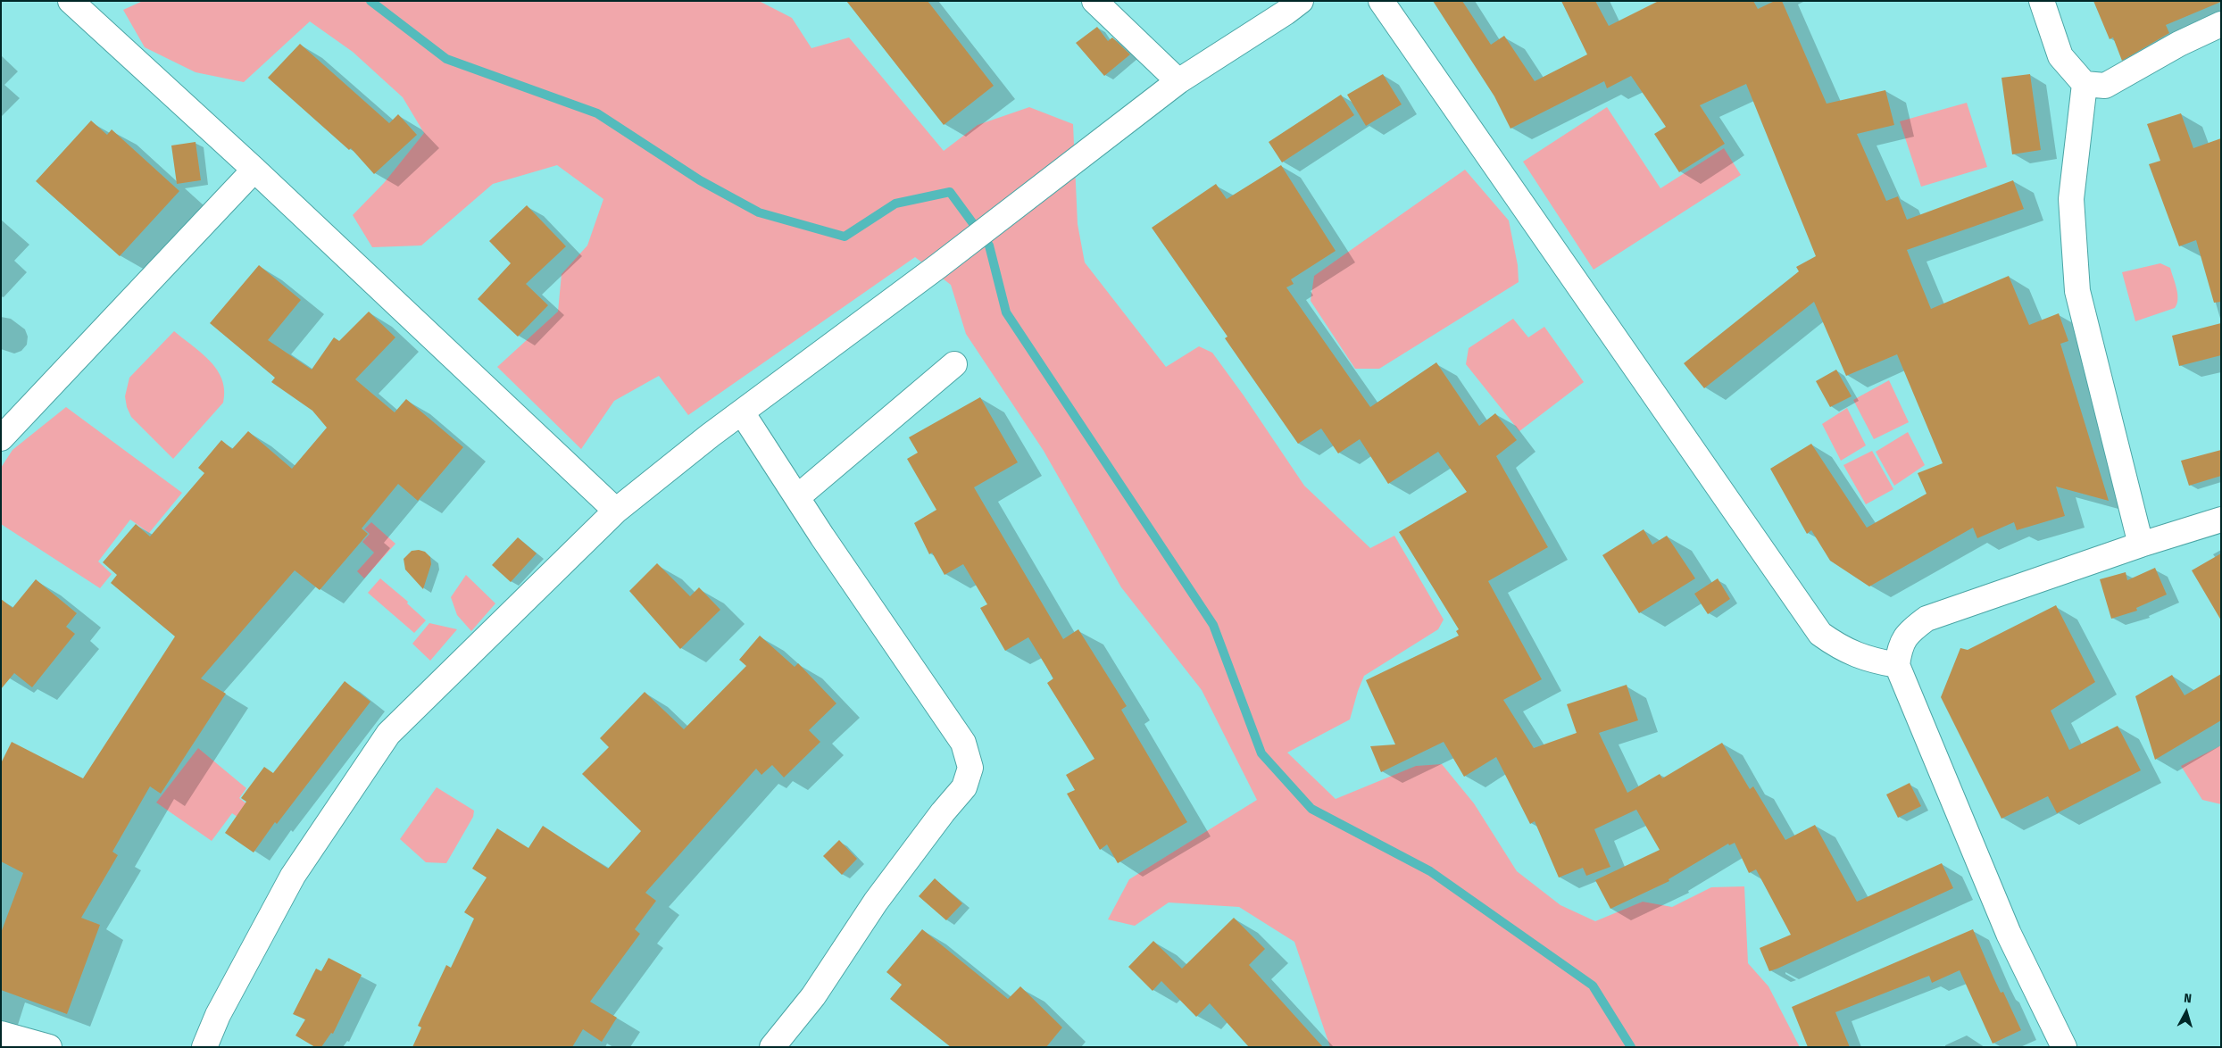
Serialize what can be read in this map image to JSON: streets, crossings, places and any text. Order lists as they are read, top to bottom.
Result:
{
  "north": "top"
}
